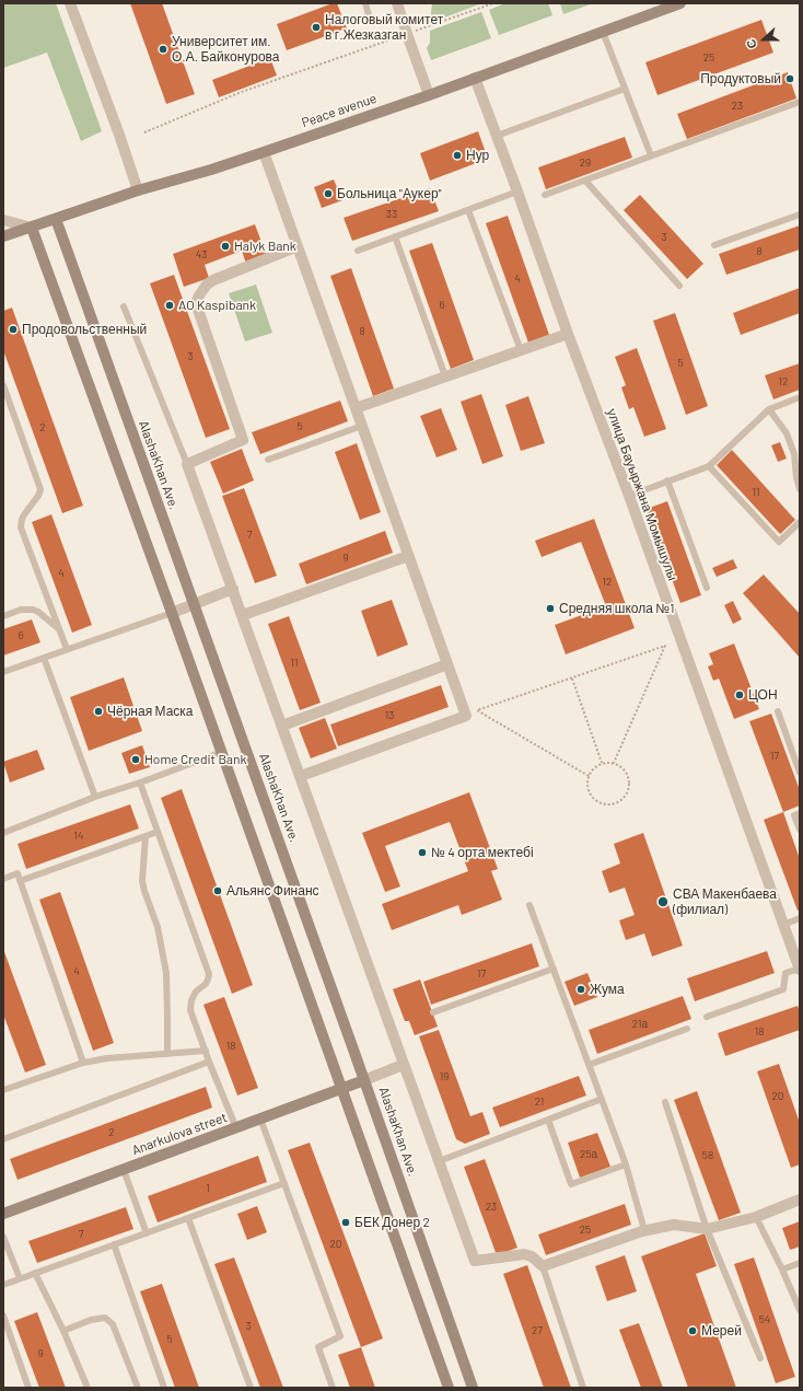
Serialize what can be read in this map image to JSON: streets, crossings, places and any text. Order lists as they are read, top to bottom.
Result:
{
  "streets": {
    "main road": ["Peace avenue", "AlashaKhan Ave.", "Anarkulova street"],
    "street": ["улица Бауыржана Момышулы"]
  },
  "crossings": [
    ["Peace avenue", "AlashaKhan Ave."],
    ["Peace avenue", "улица Бауыржана Момышулы"],
    ["AlashaKhan Ave.", "Anarkulova street"]
  ],
  "places": [
    "Налоговый комитет в г.Жезказган",
    "Университет им. О.А. Байконурова",
    "Продуктовый",
    "Нур",
    "Больница \"Аукер\"",
    "Halyk Bank",
    "AO Kaspibank",
    "Продовольственный",
    "Средняя школа №1",
    "ЦОН",
    "Чёрная Маска",
    "Home Credit Bank",
    "№ 4 орта мектебі",
    "Альянс Финанс",
    "СВА Макенбаева (филиал)",
    "Жума",
    "БЕК Донер 2",
    "Мерей"
  ],
  "house_numbers": [
    "25",
    "23",
    "29",
    "33",
    "3",
    "8",
    "43",
    "4",
    "6",
    "8",
    "3",
    "5",
    "12",
    "5",
    "2",
    "11",
    "7",
    "9",
    "4",
    "12",
    "6",
    "11",
    "13",
    "17",
    "14",
    "4",
    "17",
    "21а",
    "18",
    "18",
    "19",
    "20",
    "21",
    "2",
    "25а",
    "58",
    "1",
    "23",
    "25",
    "7",
    "20",
    "54",
    "3",
    "27",
    "5",
    "9"
  ],
  "north": "left"
}
